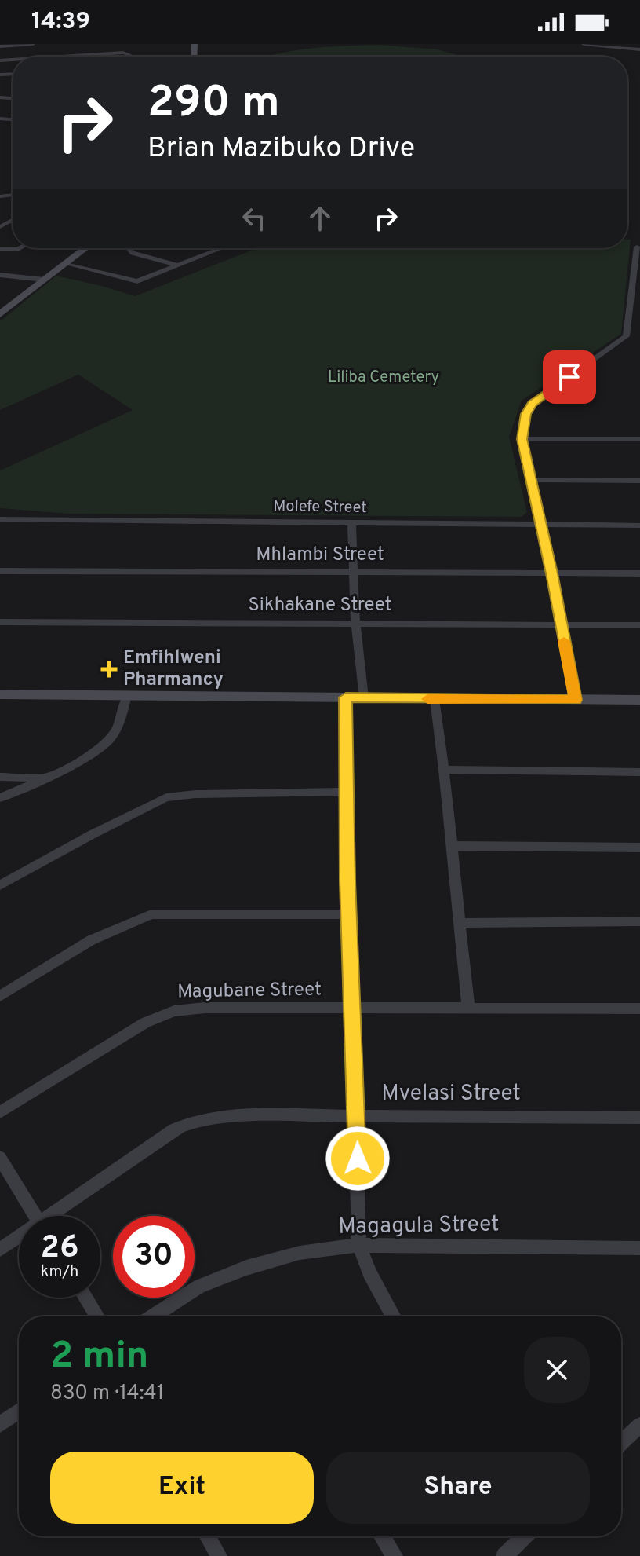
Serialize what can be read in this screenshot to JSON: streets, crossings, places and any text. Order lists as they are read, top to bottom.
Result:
{
  "streets": {
    "street": [
      "Molefe Street",
      "Mhlambi Street",
      "Sikhakane Street",
      "Magubane Street",
      "Mvelasi Street",
      "Magagula Street"
    ]
  },
  "parks": ["Liliba Cemetery"],
  "places": {
    "health": ["Emfihlweni Pharmancy"]
  },
  "page": {
    "status": "14:39",
    "turn": ["290 m", "Brian Mazibuko Drive"],
    "speed": "26 km/h",
    "limit": "30",
    "heading": ["2 min", "830 m · 14:41"],
    "buttons": ["Exit", "Share"]
  }
}
